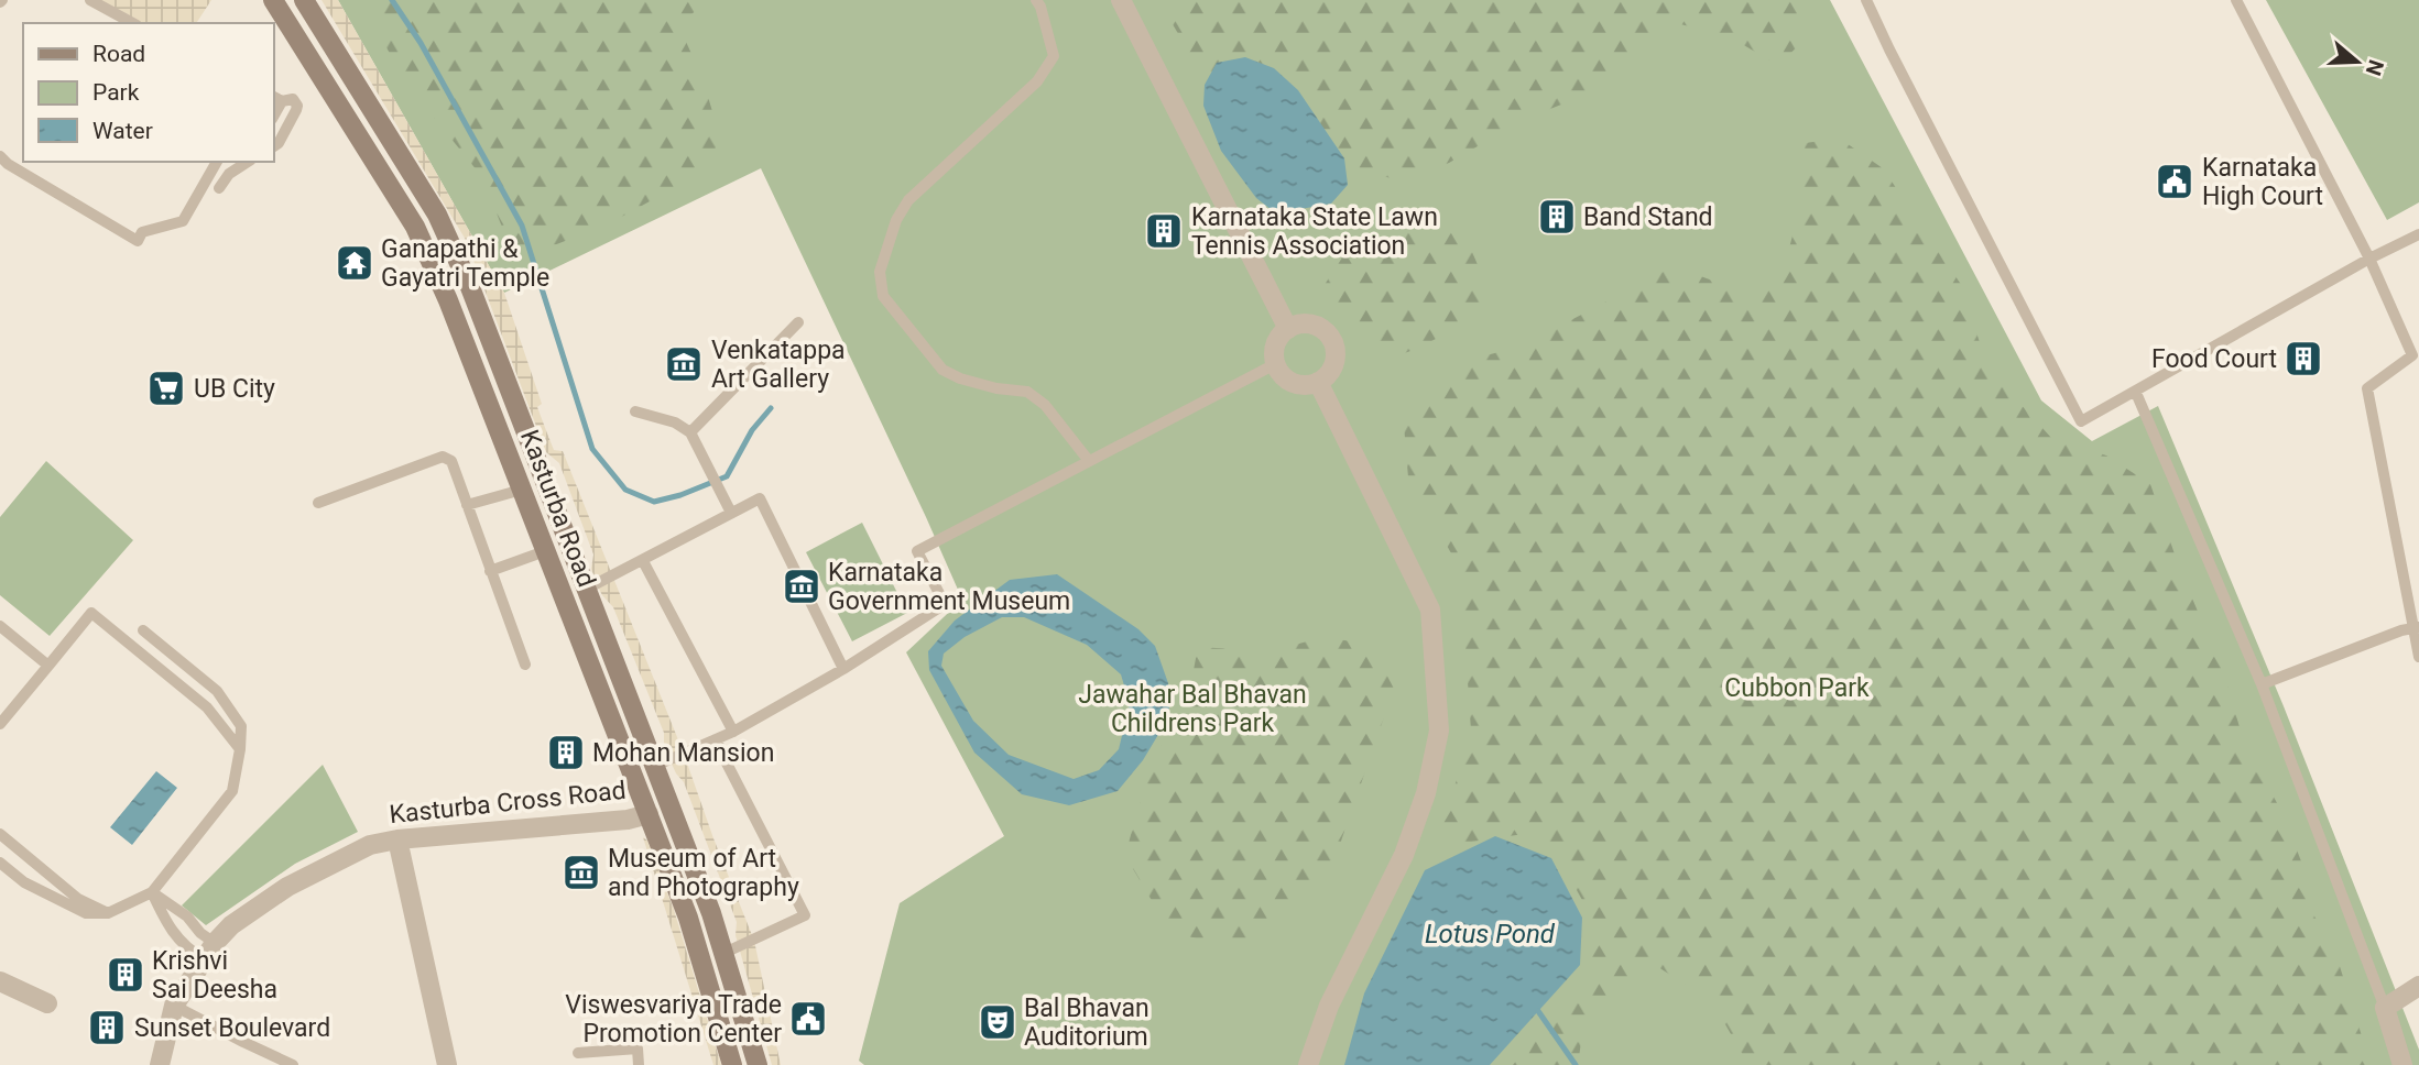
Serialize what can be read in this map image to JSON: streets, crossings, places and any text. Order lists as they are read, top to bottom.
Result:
{
  "streets": {
    "main road": ["Kasturba Road"],
    "street": ["Kasturba Cross Road"]
  },
  "crossings": [
    ["Kasturba Road", "Kasturba Cross Road"]
  ],
  "water": ["Lotus Pond"],
  "parks": ["Cubbon Park", "Jawahar Bal Bhavan Childrens Park"],
  "places": {
    "public building": ["Karnataka High Court", "Viswesvariya Trade Promotion Center"],
    "building": [
      "Band Stand",
      "Karnataka State Lawn Tennis Association",
      "Food Court",
      "Mohan Mansion",
      "Krishvi Sai Deesha",
      "Sunset Boulevard"
    ],
    "temple": ["Ganapathi & Gayatri Temple"],
    "museum": ["Venkatappa Art Gallery", "Karnataka Government Museum", "Museum of Art and Photography"],
    "supermarket": ["UB City"],
    "theatre": ["Bal Bhavan Auditorium"]
  },
  "legend": ["Road", "Park", "Water"],
  "north": "right"
}
